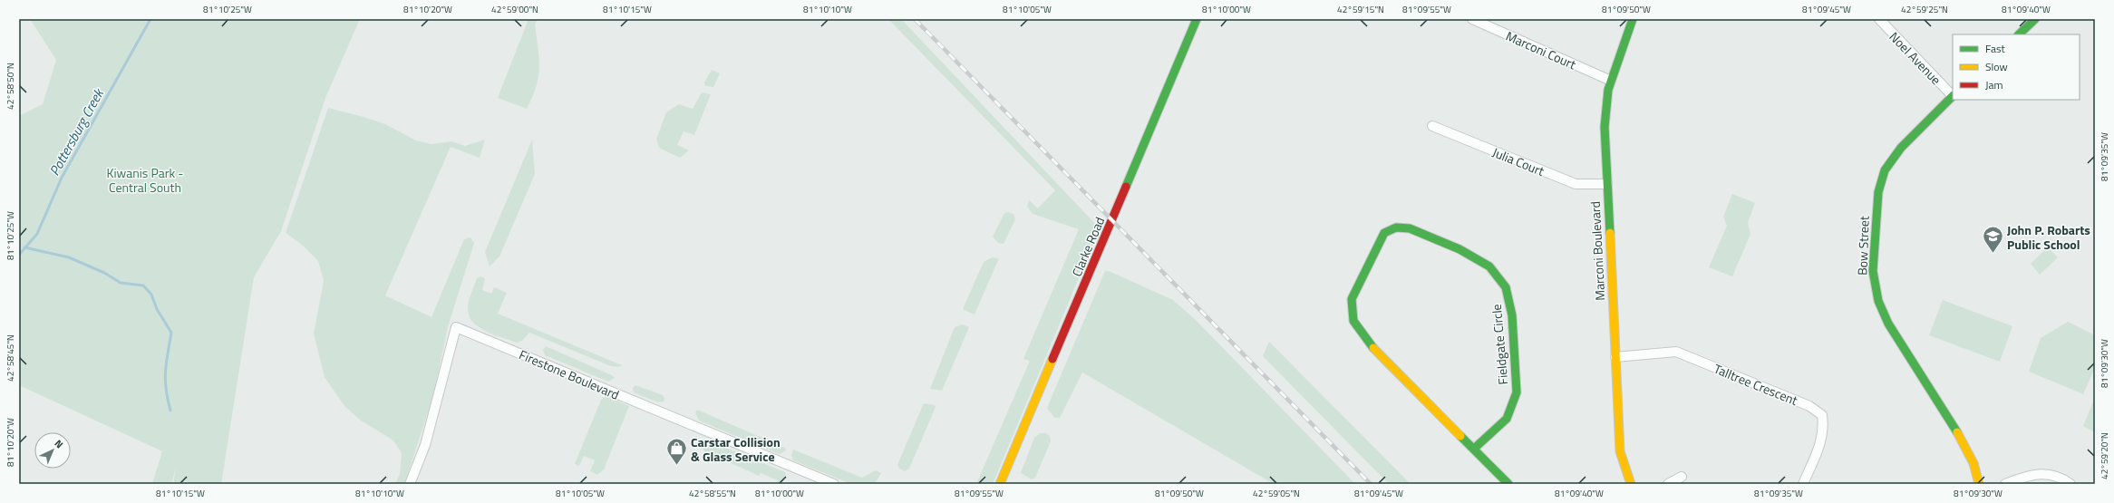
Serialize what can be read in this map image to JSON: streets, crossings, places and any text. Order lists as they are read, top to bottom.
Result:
{
  "streets": {
    "street": [
      "Marconi Court",
      "Noel Avenue",
      "Julia Court",
      "Bow Street",
      "Clarke Road",
      "Marconi Boulevard",
      "Fieldgate Circle",
      "Firestone Boulevard",
      "Talltree Crescent"
    ]
  },
  "crossings": [
    ["Marconi Court", "Marconi Boulevard"],
    ["Noel Avenue", "Bow Street"],
    ["Julia Court", "Marconi Boulevard"],
    ["Marconi Boulevard", "Talltree Crescent"]
  ],
  "water": ["Pottersburg Creek"],
  "parks": ["Kiwanis Park - Central South"],
  "places": {
    "school or university": ["John P. Robarts Public School"],
    "shop": ["Carstar Collision & Glass Service"]
  },
  "legend": ["Fast", "Slow", "Jam"],
  "north": "top right",
  "coordinates": [
    "81°10'25\"W",
    "81°10'20\"W",
    "42°59'00\"N",
    "81°10'15\"W",
    "81°10'10\"W",
    "81°10'05\"W",
    "81°10'00\"W",
    "42°59'15\"N",
    "81°09'55\"W",
    "81°09'50\"W",
    "81°09'45\"W",
    "42°59'25\"N",
    "81°09'40\"W",
    "42°58'50\"N",
    "81°09'35\"W",
    "42°58'45\"N",
    "81°09'30\"W",
    "42°59'20\"N",
    "42°58'55\"N",
    "42°59'05\"N"
  ]
}
